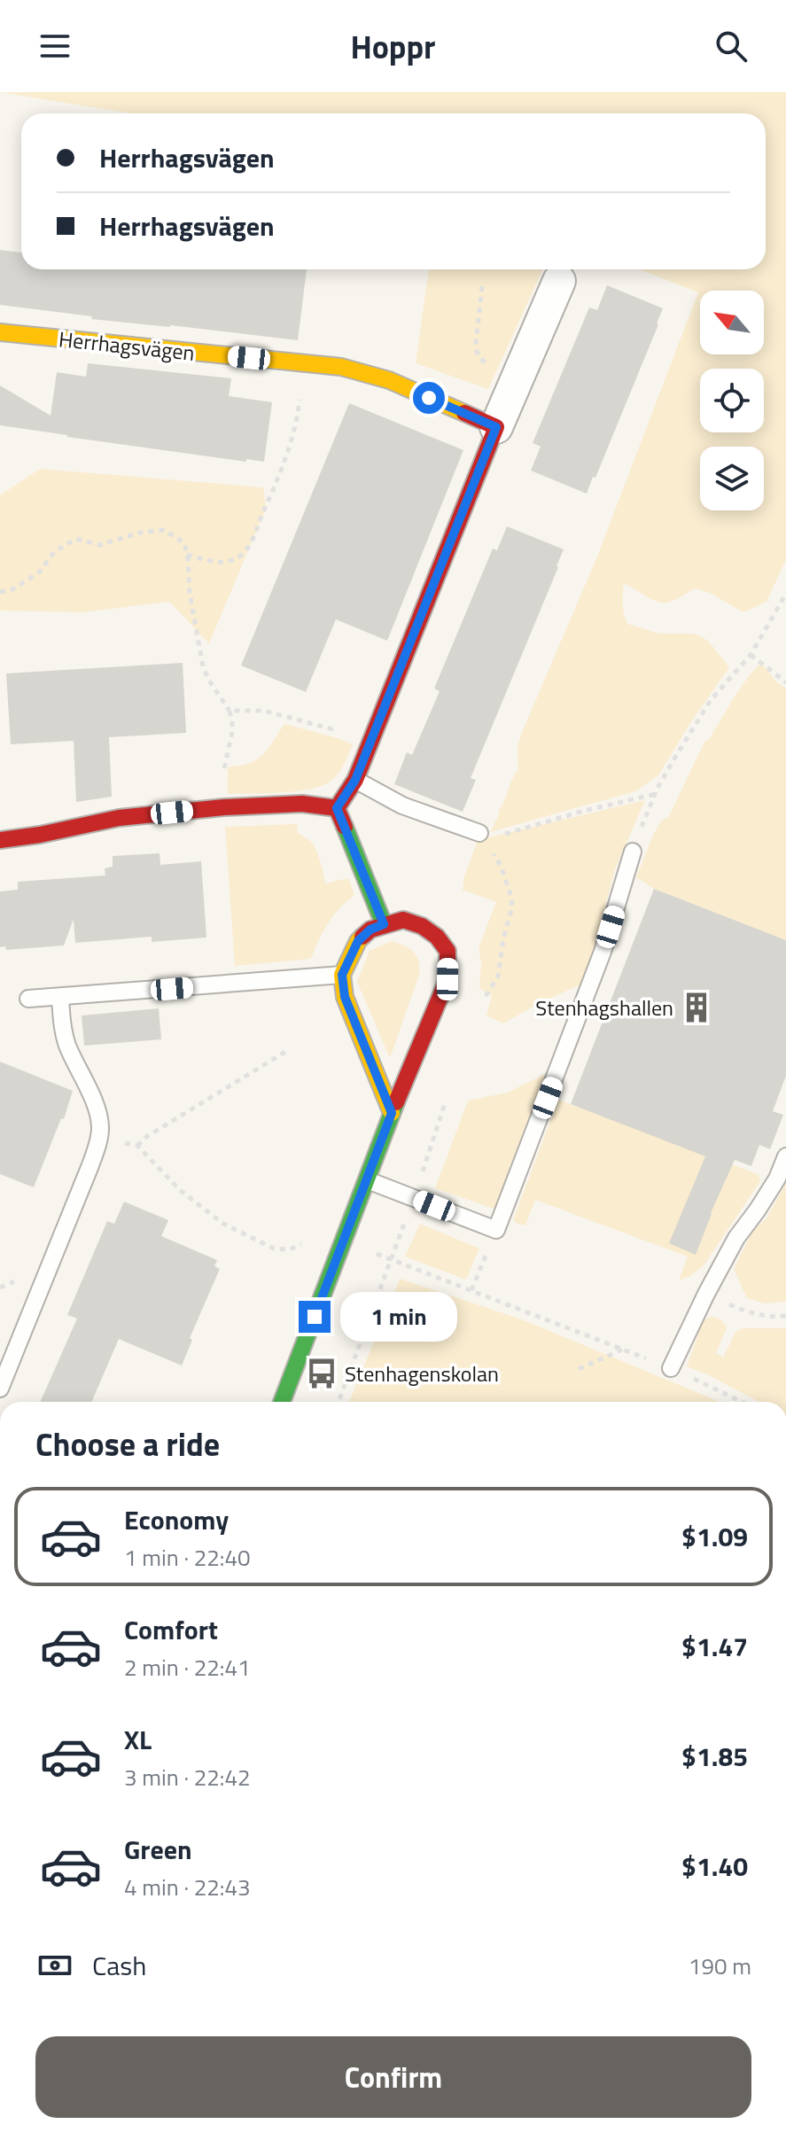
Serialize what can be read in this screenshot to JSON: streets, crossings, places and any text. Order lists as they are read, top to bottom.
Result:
{
  "streets": {
    "street": ["Herrhagsvägen"]
  },
  "places": {
    "building": ["Stenhagshallen"],
    "bus stop": ["Stenhagenskolan"]
  },
  "north": "top left",
  "page": {
    "header": "Hoppr",
    "banner": ["Herrhagsvägen", "Herrhagsvägen"],
    "bubble": "1 min",
    "heading": "Choose a ride",
    "list": [
      {
        "name": "Economy",
        "note": "1 min · 22:40",
        "value": "$1.09"
      },
      {
        "name": "Comfort",
        "note": "2 min · 22:41",
        "value": "$1.47"
      },
      {
        "name": "XL",
        "note": "3 min · 22:42",
        "value": "$1.85"
      },
      {
        "name": "Green",
        "note": "4 min · 22:43",
        "value": "$1.40"
      }
    ],
    "pay": ["Cash", "190 m"],
    "buttons": "Confirm"
  }
}
